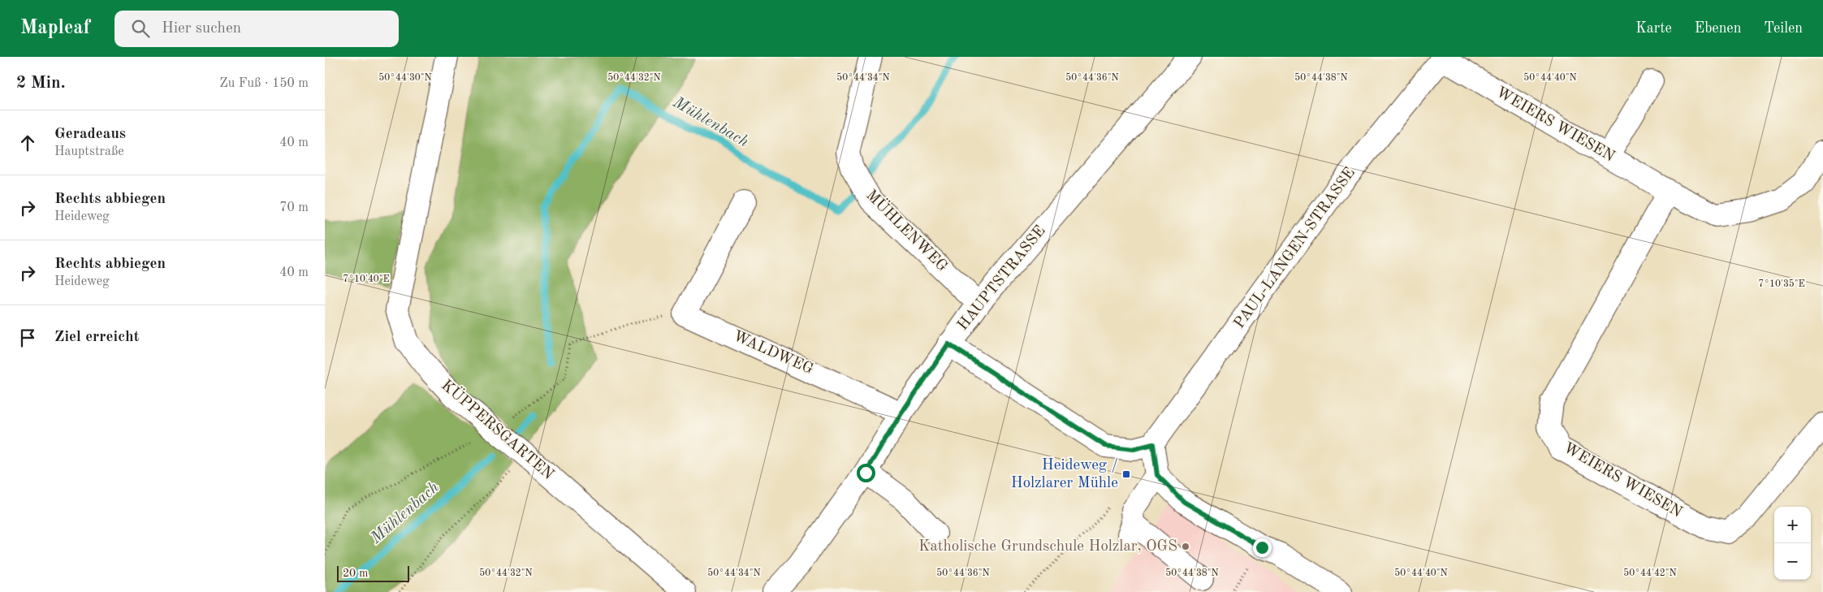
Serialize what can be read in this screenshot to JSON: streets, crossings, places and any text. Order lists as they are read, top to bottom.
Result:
{
  "streets": {
    "street": [
      "WEIERS WIESEN",
      "MÜHLENWEG",
      "PAUL-LANGEN-STRASSE",
      "HAUPTSTRASSE",
      "WALDWEG",
      "KÜPPERSGARTEN"
    ]
  },
  "crossings": [
    ["WEIERS WIESEN", "PAUL-LANGEN-STRASSE"],
    ["MÜHLENWEG", "HAUPTSTRASSE"],
    ["HAUPTSTRASSE", "WALDWEG"]
  ],
  "water": ["Mühlenbach"],
  "places": {
    "transit": ["Heideweg / Holzlarer Mühle"],
    "other": ["Katholische Grundschule Holzlar, OGS"]
  },
  "scale_bar": "20 m",
  "page": {
    "header": "Mapleaf",
    "search": "Hier suchen",
    "nav": ["Karte", "Ebenen", "Teilen"],
    "heading": ["2 Min.", "Zu Fuß · 150 m"],
    "list": [
      ["Geradeaus", "Hauptstraße", "40 m"],
      ["Rechts abbiegen", "Heideweg", "70 m"],
      ["Rechts abbiegen", "Heideweg", "40 m"],
      "Ziel erreicht"
    ],
    "map_buttons": ["+", "−"],
    "scale": "20 m"
  },
  "coordinates": [
    "50°44'30\"N",
    "50°44'32\"N",
    "50°44'34\"N",
    "50°44'36\"N",
    "50°44'38\"N",
    "50°44'40\"N",
    "7°10'40\"E",
    "7°10'35\"E",
    "50°44'42\"N"
  ]
}
